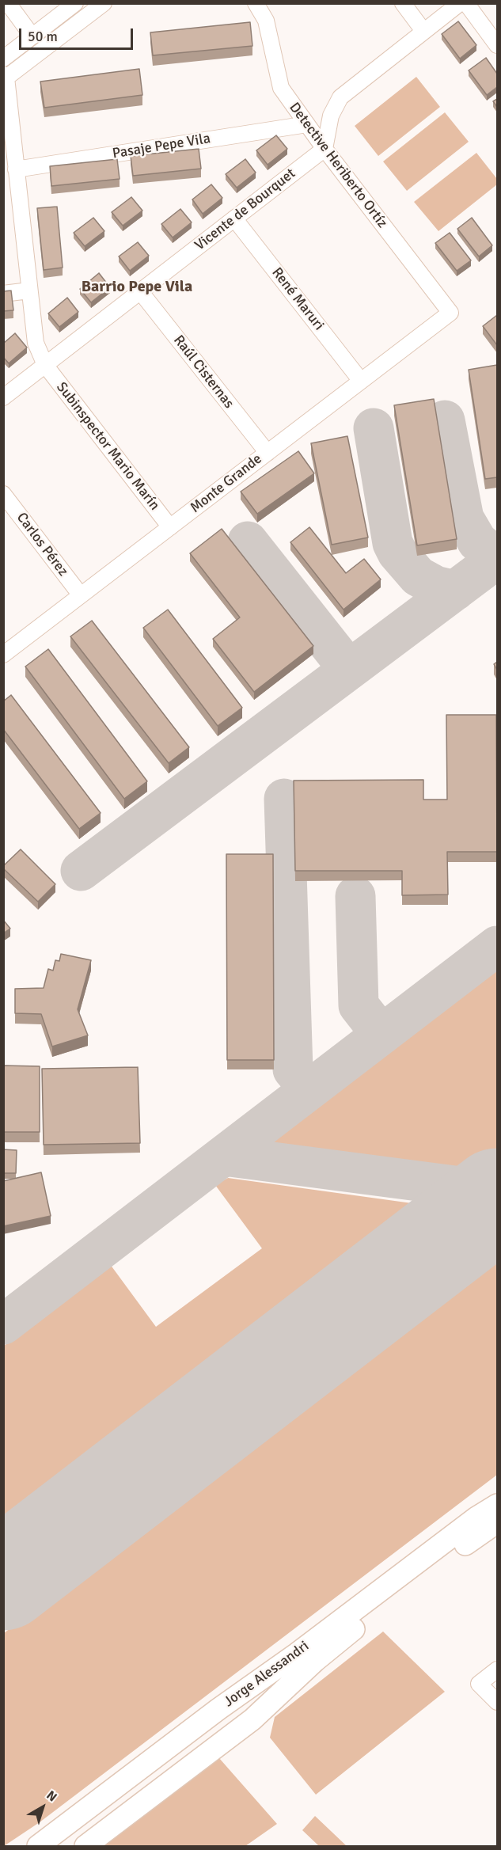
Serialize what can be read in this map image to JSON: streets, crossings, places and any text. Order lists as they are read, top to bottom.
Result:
{
  "streets": {
    "main road": ["Jorge Alessandri"],
    "street": [
      "Pasaje Pepe Vila",
      "Detective Heriberto Ortíz",
      "Vicente de Bourquet",
      "René Maruri",
      "Raúl Cisternas",
      "Subinspector Mario Marín",
      "Monte Grande",
      "Carlos Pérez"
    ]
  },
  "crossings": [
    ["Pasaje Pepe Vila", "Detective Heriberto Ortíz"],
    ["Detective Heriberto Ortíz", "Vicente de Bourquet"],
    ["Detective Heriberto Ortíz", "Monte Grande"],
    ["Vicente de Bourquet", "René Maruri"],
    ["Vicente de Bourquet", "Raúl Cisternas"],
    ["Vicente de Bourquet", "Subinspector Mario Marín"],
    ["René Maruri", "Monte Grande"],
    ["Raúl Cisternas", "Monte Grande"],
    ["Subinspector Mario Marín", "Monte Grande"],
    ["Monte Grande", "Carlos Pérez"]
  ],
  "districts": ["Barrio Pepe Vila"],
  "scale_bar": "50 m",
  "north": "top right"
}
